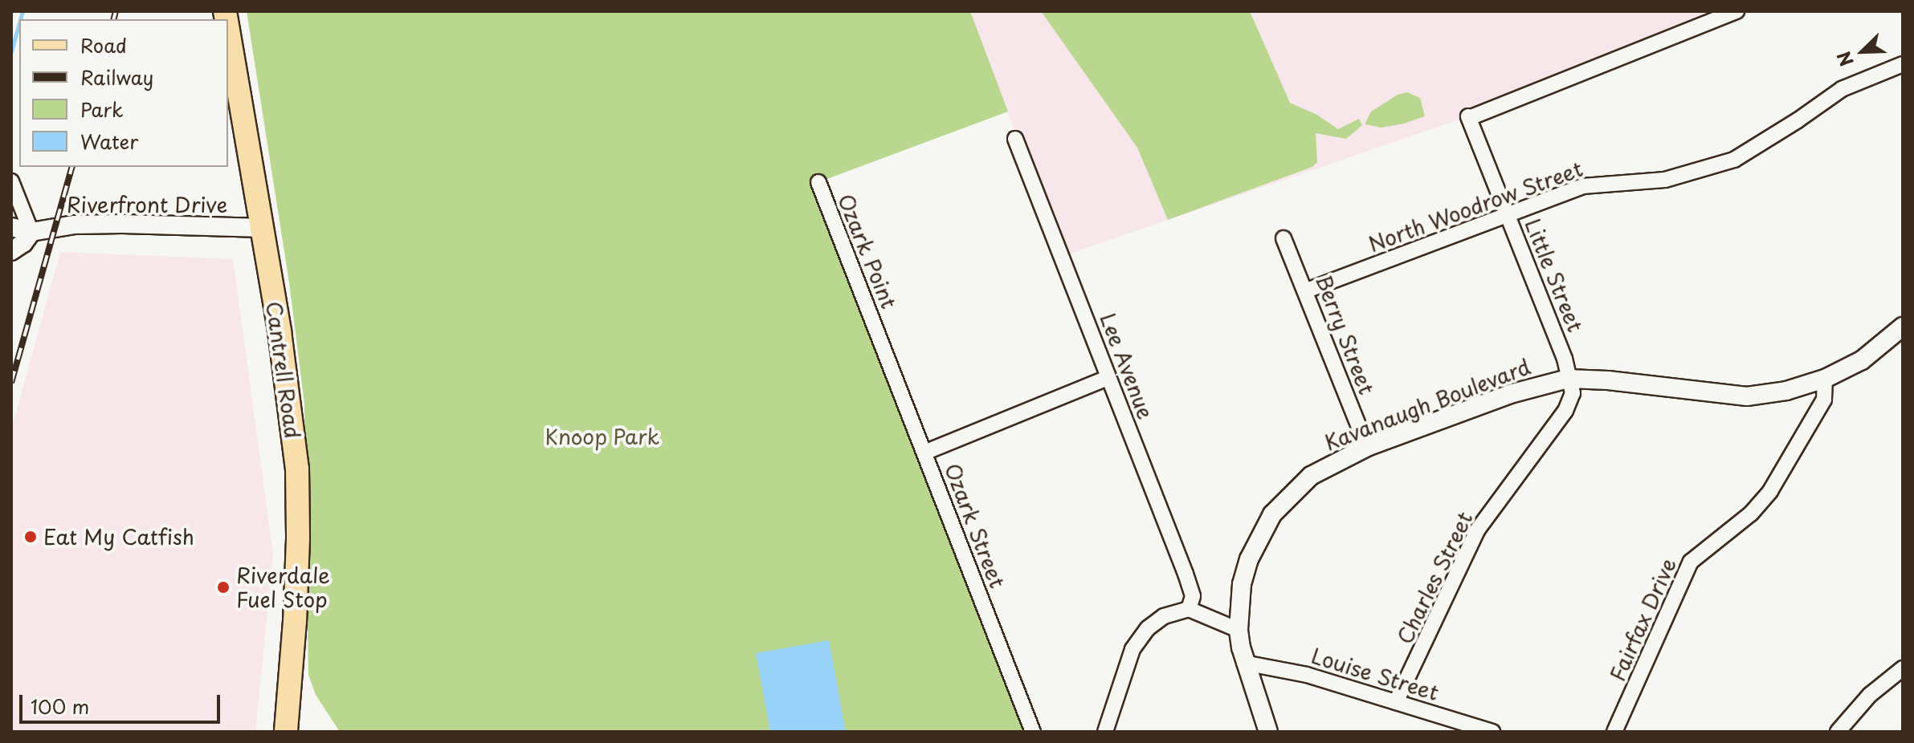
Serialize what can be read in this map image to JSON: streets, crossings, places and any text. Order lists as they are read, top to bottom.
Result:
{
  "streets": {
    "main road": ["Cantrell Road"],
    "street": [
      "Riverfront Drive",
      "North Woodrow Street",
      "Ozark Point",
      "Little Street",
      "Berry Street",
      "Lee Avenue",
      "Kavanaugh Boulevard",
      "Ozark Street",
      "Charles Street",
      "Fairfax Drive",
      "Louise Street"
    ]
  },
  "crossings": [
    ["Riverfront Drive", "Cantrell Road"],
    ["North Woodrow Street", "Little Street"],
    ["North Woodrow Street", "Berry Street"],
    ["Ozark Point", "Ozark Street"],
    ["Little Street", "Kavanaugh Boulevard"],
    ["Little Street", "Charles Street"],
    ["Berry Street", "Kavanaugh Boulevard"],
    ["Kavanaugh Boulevard", "Charles Street"],
    ["Kavanaugh Boulevard", "Fairfax Drive"],
    ["Kavanaugh Boulevard", "Louise Street"],
    ["Charles Street", "Louise Street"]
  ],
  "parks": ["Knoop Park"],
  "places": ["Eat My Catfish", "Riverdale Fuel Stop"],
  "legend": [
    "Road",
    "Railway",
    "Park",
    "Water"
  ],
  "scale_bar": "100 m",
  "north": "bottom left"
}
